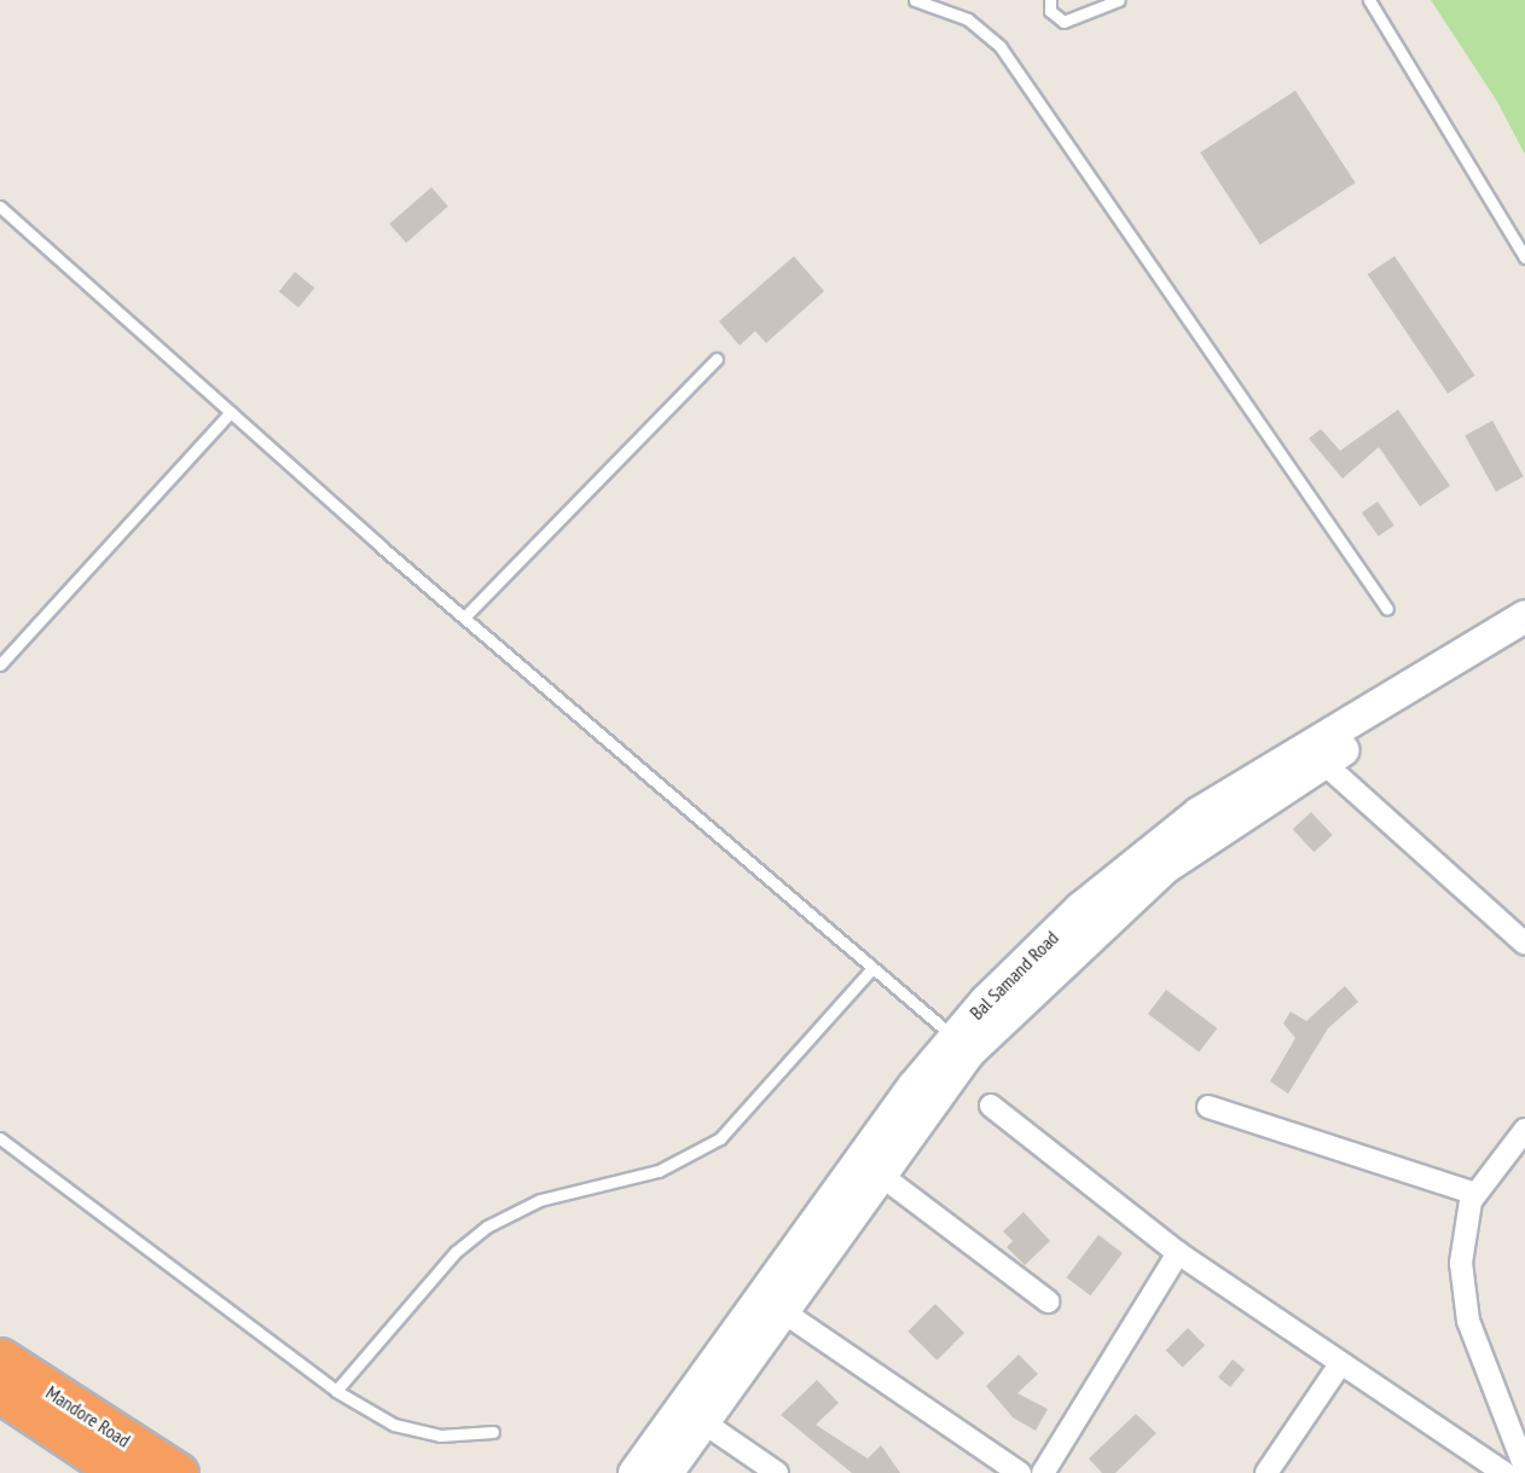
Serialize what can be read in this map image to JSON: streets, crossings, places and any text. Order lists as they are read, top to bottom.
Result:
{
  "streets": {
    "highway": ["Mandore Road"],
    "main road": ["Bal Samand Road"]
  }
}
